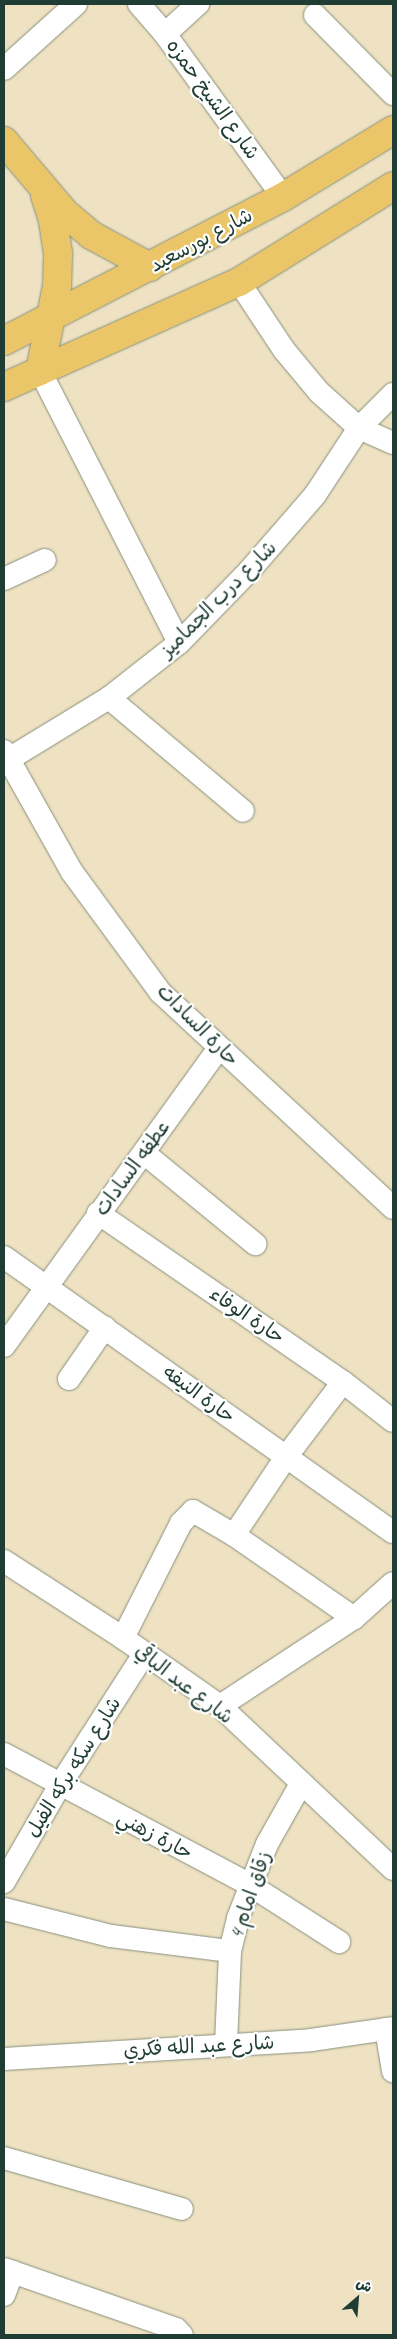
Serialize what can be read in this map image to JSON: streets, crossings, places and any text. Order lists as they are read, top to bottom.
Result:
{
  "streets": {
    "main road": ["شارع بورسعيد"],
    "street": [
      "شارع الشيخ حمزه",
      "شارع درب الجماميز",
      "حارة السادات",
      "عطفه السادات",
      "حارة الوفاء",
      "حارة النيفه",
      "شارع عبد الباقي",
      "شارع سكه بركه الفيل",
      "حارة زهني",
      "زقاق امام 4",
      "شارع عبد الله فكري"
    ]
  },
  "crossings": [
    ["شارع الشيخ حمزه", "شارع بورسعيد"],
    ["شارع درب الجماميز", "حارة السادات"],
    ["حارة السادات", "عطفه السادات"],
    ["عطفه السادات", "حارة الوفاء"],
    ["عطفه السادات", "حارة النيفه"],
    ["شارع عبد الباقي", "شارع سكه بركه الفيل"],
    ["شارع عبد الباقي", "زقاق امام 4"],
    ["شارع سكه بركه الفيل", "حارة زهني"],
    ["حارة زهني", "زقاق امام 4"],
    ["زقاق امام 4", "شارع عبد الله فكري"]
  ],
  "north": "top right"
}
